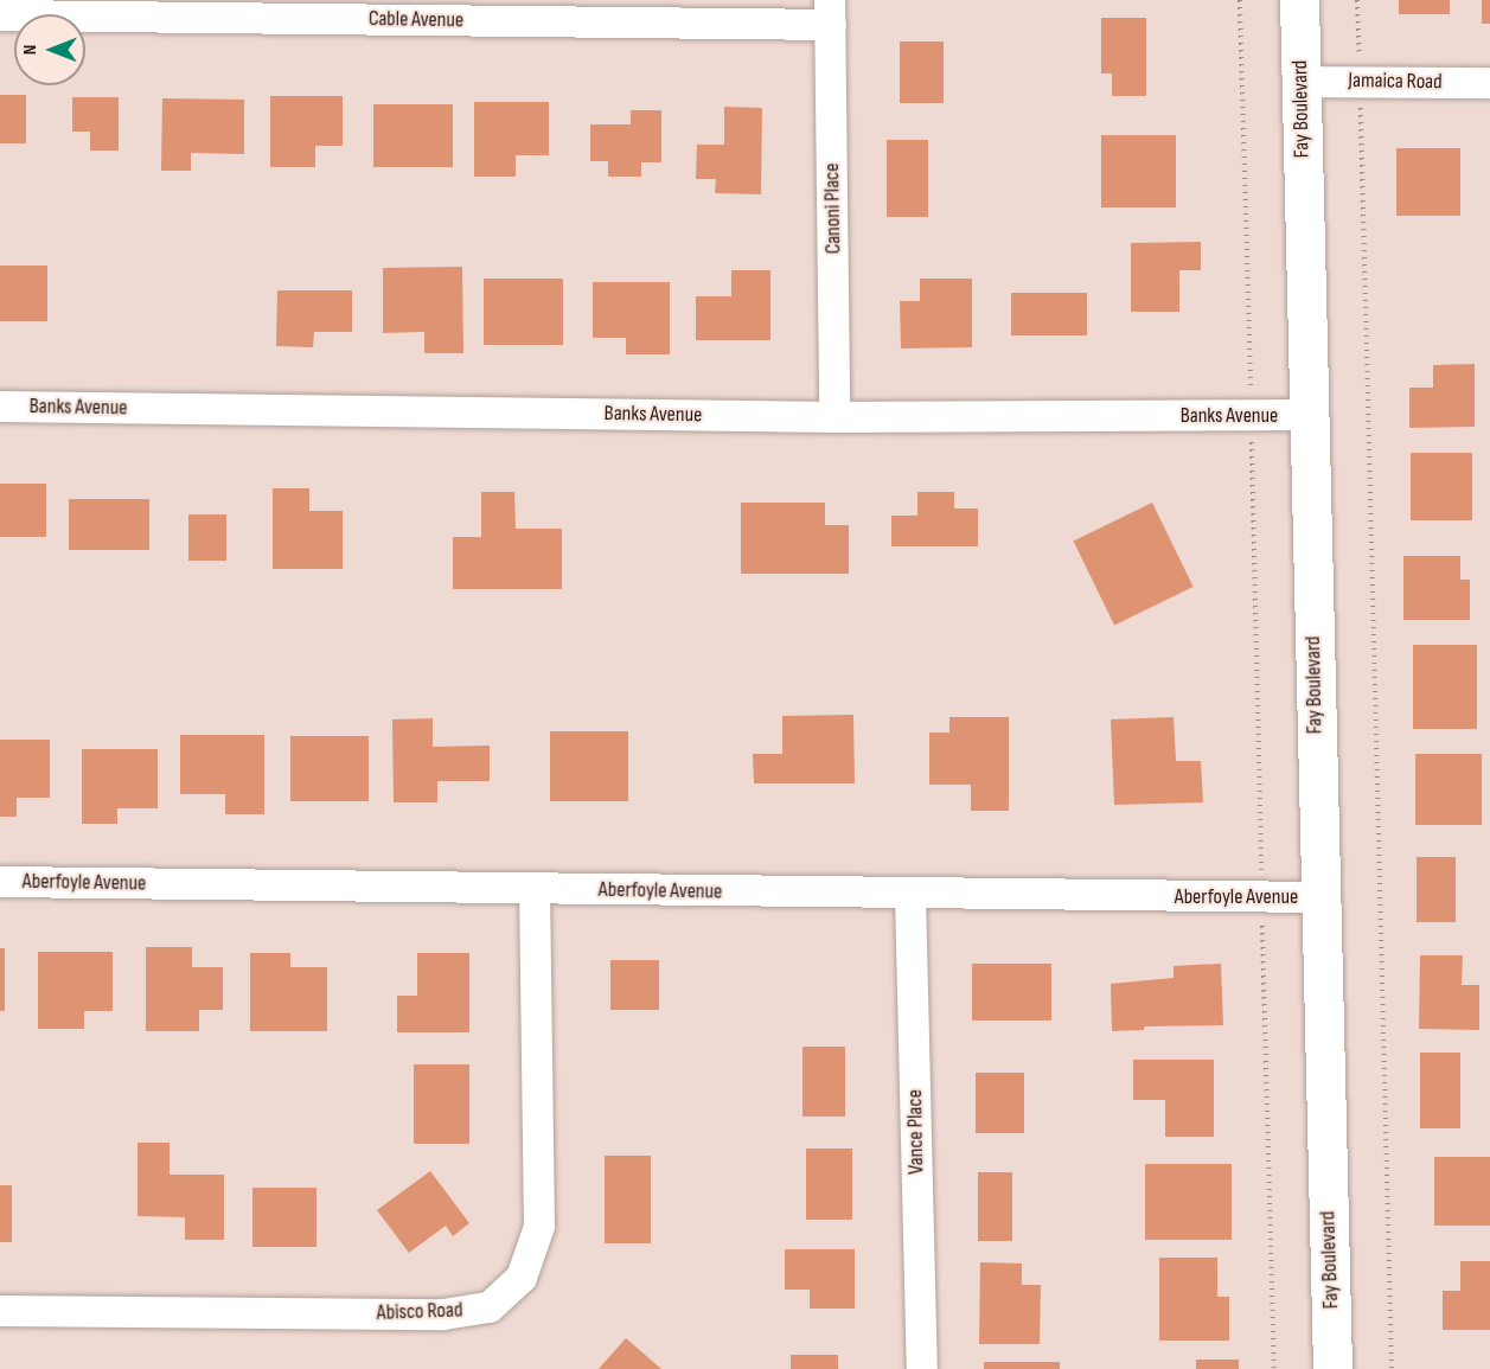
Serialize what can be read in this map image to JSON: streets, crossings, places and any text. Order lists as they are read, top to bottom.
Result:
{
  "streets": {
    "street": [
      "Cable Avenue",
      "Jamaica Road",
      "Fay Boulevard",
      "Canoni Place",
      "Banks Avenue",
      "Aberfoyle Avenue",
      "Vance Place",
      "Abisco Road"
    ]
  },
  "crossings": [
    ["Cable Avenue", "Canoni Place"],
    ["Jamaica Road", "Fay Boulevard"],
    ["Fay Boulevard", "Banks Avenue"],
    ["Fay Boulevard", "Aberfoyle Avenue"],
    ["Canoni Place", "Banks Avenue"],
    ["Aberfoyle Avenue", "Vance Place"],
    ["Aberfoyle Avenue", "Abisco Road"]
  ],
  "north": "left"
}
